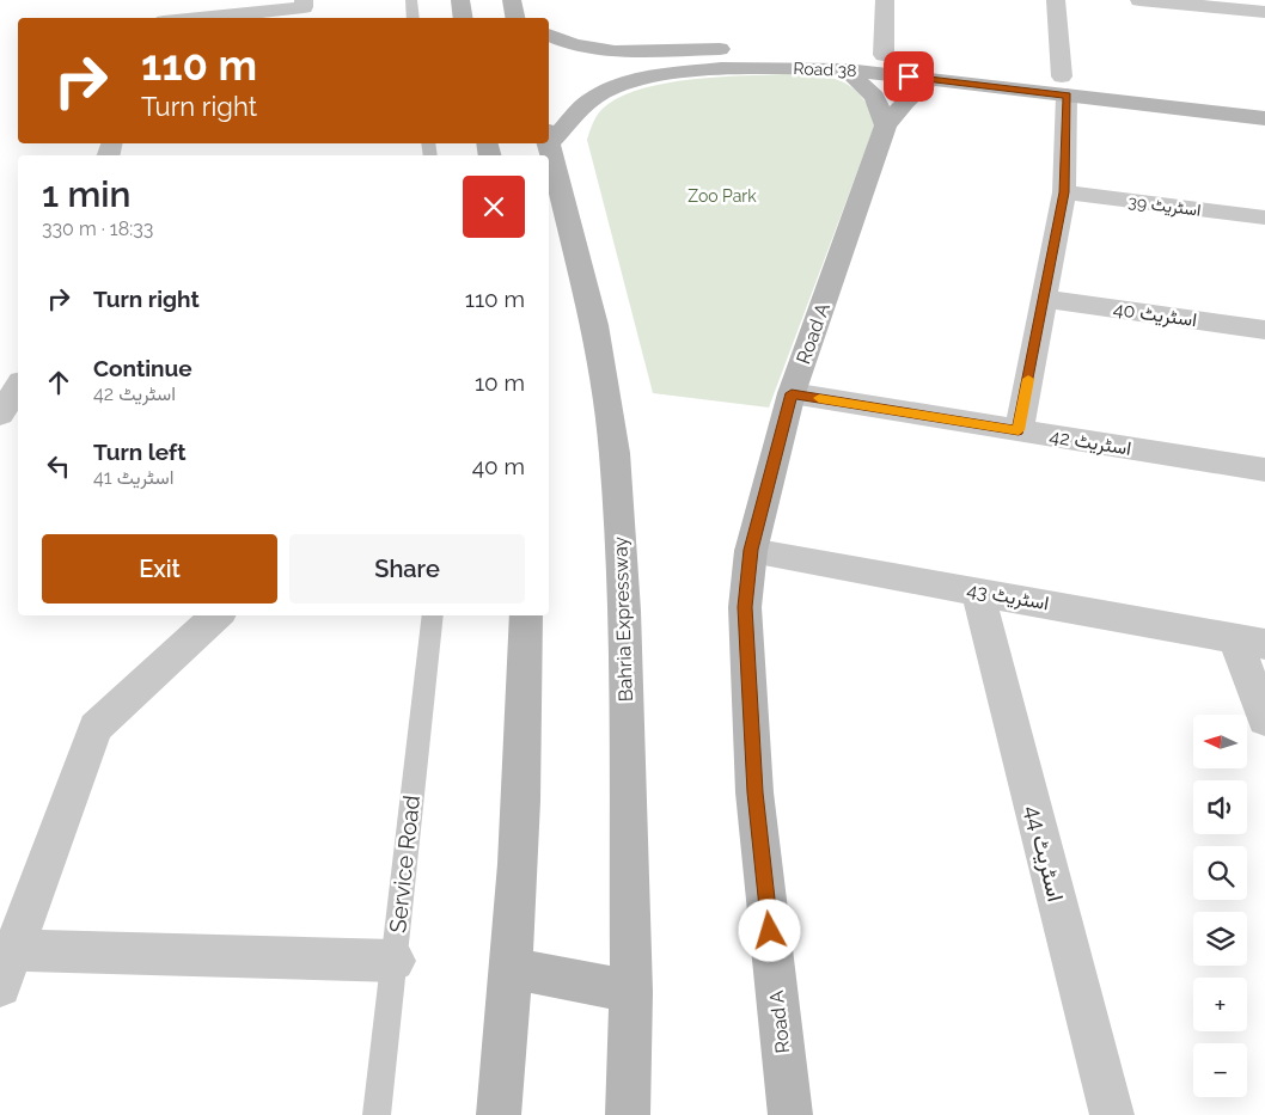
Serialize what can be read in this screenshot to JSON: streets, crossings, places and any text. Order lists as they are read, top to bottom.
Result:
{
  "streets": {
    "main road": ["Road 38", "Road A", "Bahria Expressway"],
    "street": [
      "اسٹریٹ 39",
      "اسٹریٹ 40",
      "اسٹریٹ 42",
      "اسٹریٹ 43",
      "اسٹریٹ 44"
    ],
    "lane": ["Service Road"]
  },
  "crossings": [
    ["Road 38", "Road A"],
    ["Road A", "اسٹریٹ 42"],
    ["Road A", "اسٹریٹ 43"],
    ["اسٹریٹ 43", "اسٹریٹ 44"]
  ],
  "parks": ["Zoo Park"],
  "north": "left",
  "page": {
    "turn": ["110 m", "Turn right"],
    "heading": ["1 min", "330 m · 18:33"],
    "list": [
      {
        "name": "Turn right",
        "value": "110 m"
      },
      {
        "name": "Continue",
        "note": "اسٹریٹ 42",
        "value": "10 m"
      },
      {
        "name": "Turn left",
        "note": "اسٹریٹ 41",
        "value": "40 m"
      }
    ],
    "buttons": ["Exit", "Share"],
    "map_buttons": ["+", "−"]
  }
}
